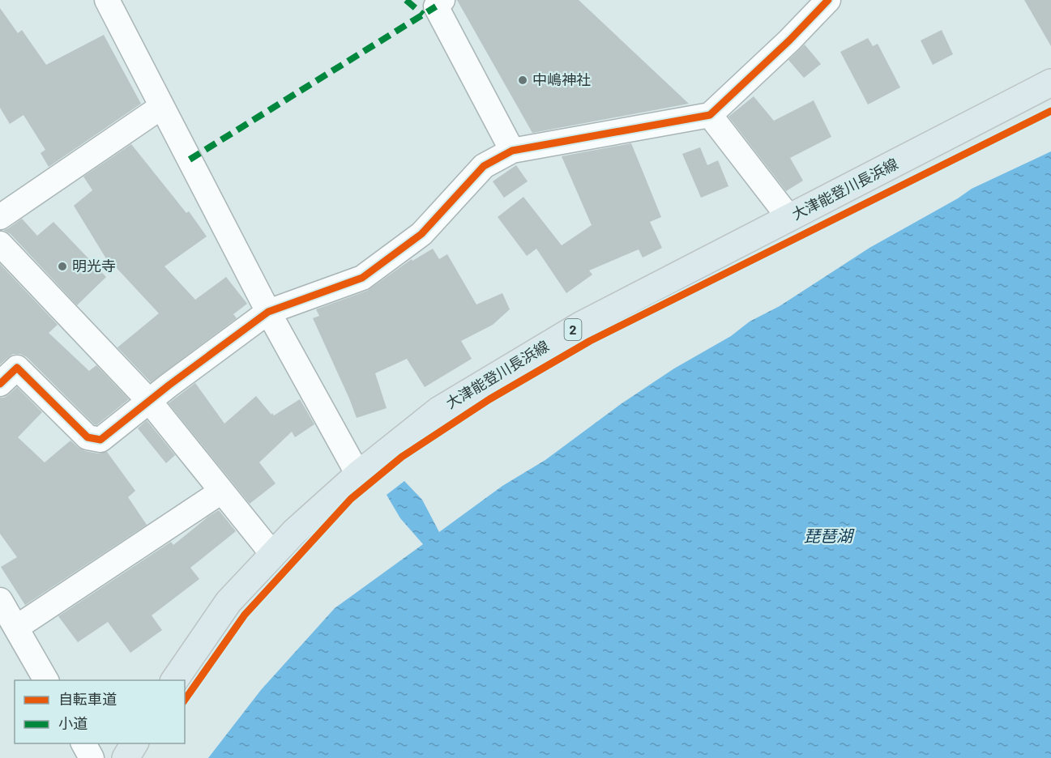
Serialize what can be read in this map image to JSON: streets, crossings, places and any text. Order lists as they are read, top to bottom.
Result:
{
  "streets": {
    "main road": ["大津能登川長浜線", "2"]
  },
  "water": ["琵琶湖"],
  "places": ["中嶋神社", "明光寺"],
  "legend": ["自転車道", "小道"]
}
